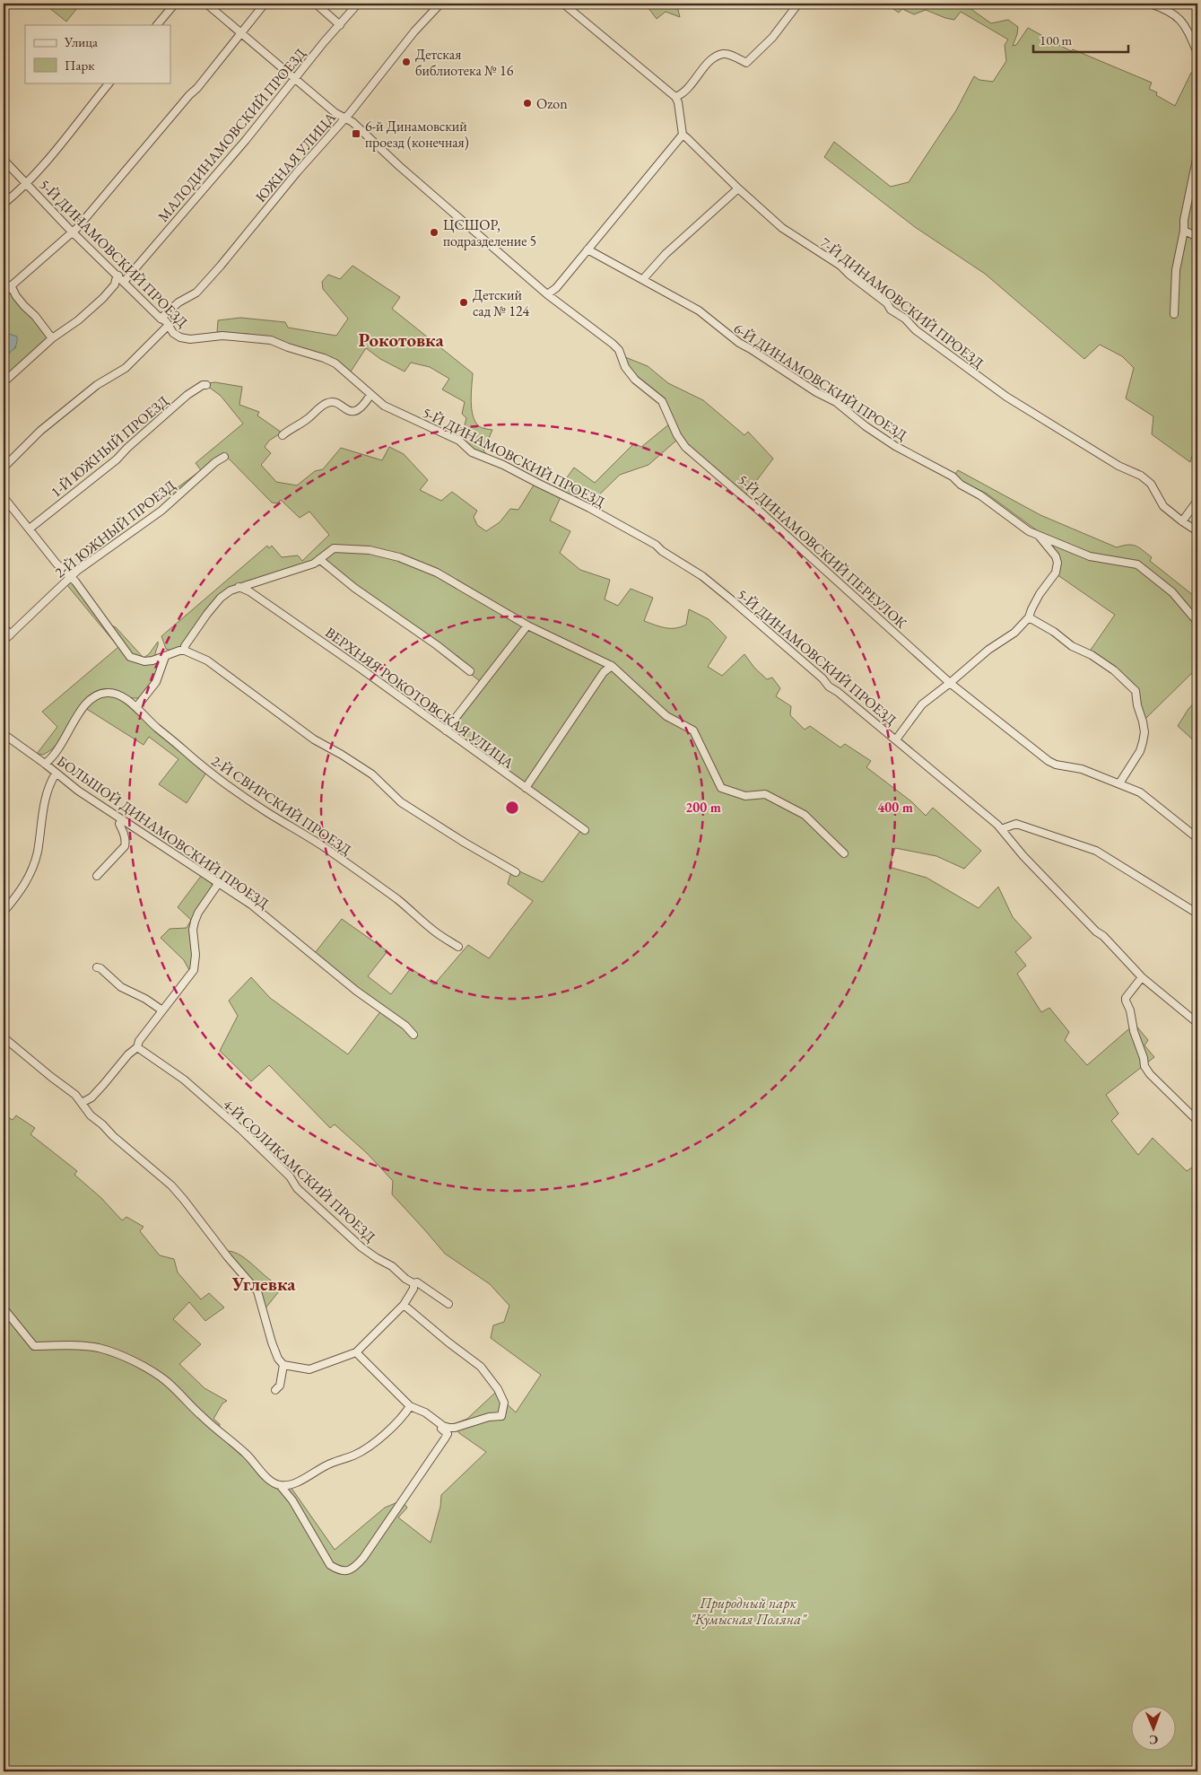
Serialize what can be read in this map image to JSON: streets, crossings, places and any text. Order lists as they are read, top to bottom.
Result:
{
  "streets": {
    "street": [
      "МАЛОДИНАМОВСКИЙ ПРОЕЗД",
      "ЮЖНАЯ УЛИЦА",
      "5-Й ДИНАМОВСКИЙ ПРОЕЗД",
      "7-Й ДИНАМОВСКИЙ ПРОЕЗД",
      "6-Й ДИНАМОВСКИЙ ПРОЕЗД",
      "1-Й ЮЖНЫЙ ПРОЕЗД",
      "2-Й ЮЖНЫЙ ПРОЕЗД",
      "5-Й ДИНАМОВСКИЙ ПЕРЕУЛОК",
      "ВЕРХНЯЯ РОКОТОВСКАЯ УЛИЦА",
      "2-Й СВИРСКИЙ ПРОЕЗД",
      "БОЛЬШОЙ ДИНАМОВСКИЙ ПРОЕЗД",
      "4-Й СОЛИКАМСКИЙ ПРОЕЗД"
    ]
  },
  "crossings": [
    ["МАЛОДИНАМОВСКИЙ ПРОЕЗД", "5-Й ДИНАМОВСКИЙ ПРОЕЗД"],
    ["ЮЖНАЯ УЛИЦА", "5-Й ДИНАМОВСКИЙ ПРОЕЗД"],
    ["5-Й ДИНАМОВСКИЙ ПРОЕЗД", "6-Й ДИНАМОВСКИЙ ПРОЕЗД"],
    ["6-Й ДИНАМОВСКИЙ ПРОЕЗД", "5-Й ДИНАМОВСКИЙ ПЕРЕУЛОК"],
    ["2-Й СВИРСКИЙ ПРОЕЗД", "БОЛЬШОЙ ДИНАМОВСКИЙ ПРОЕЗД"]
  ],
  "districts": ["Рокотовка", "Углевка"],
  "parks": ["Природный парк \"Кумысная Поляна\""],
  "places": {
    "other": [
      "Детская библиотека № 16",
      "Ozon",
      "ЦСШОР, подразделение 5",
      "Детский сад № 124"
    ],
    "transit": ["6-й Динамовский проезд (конечная)"]
  },
  "legend": ["Улица", "Парк"],
  "scale_bar": "100 m",
  "north": "bottom",
  "rings": ["200 m", "400 m"]
}
